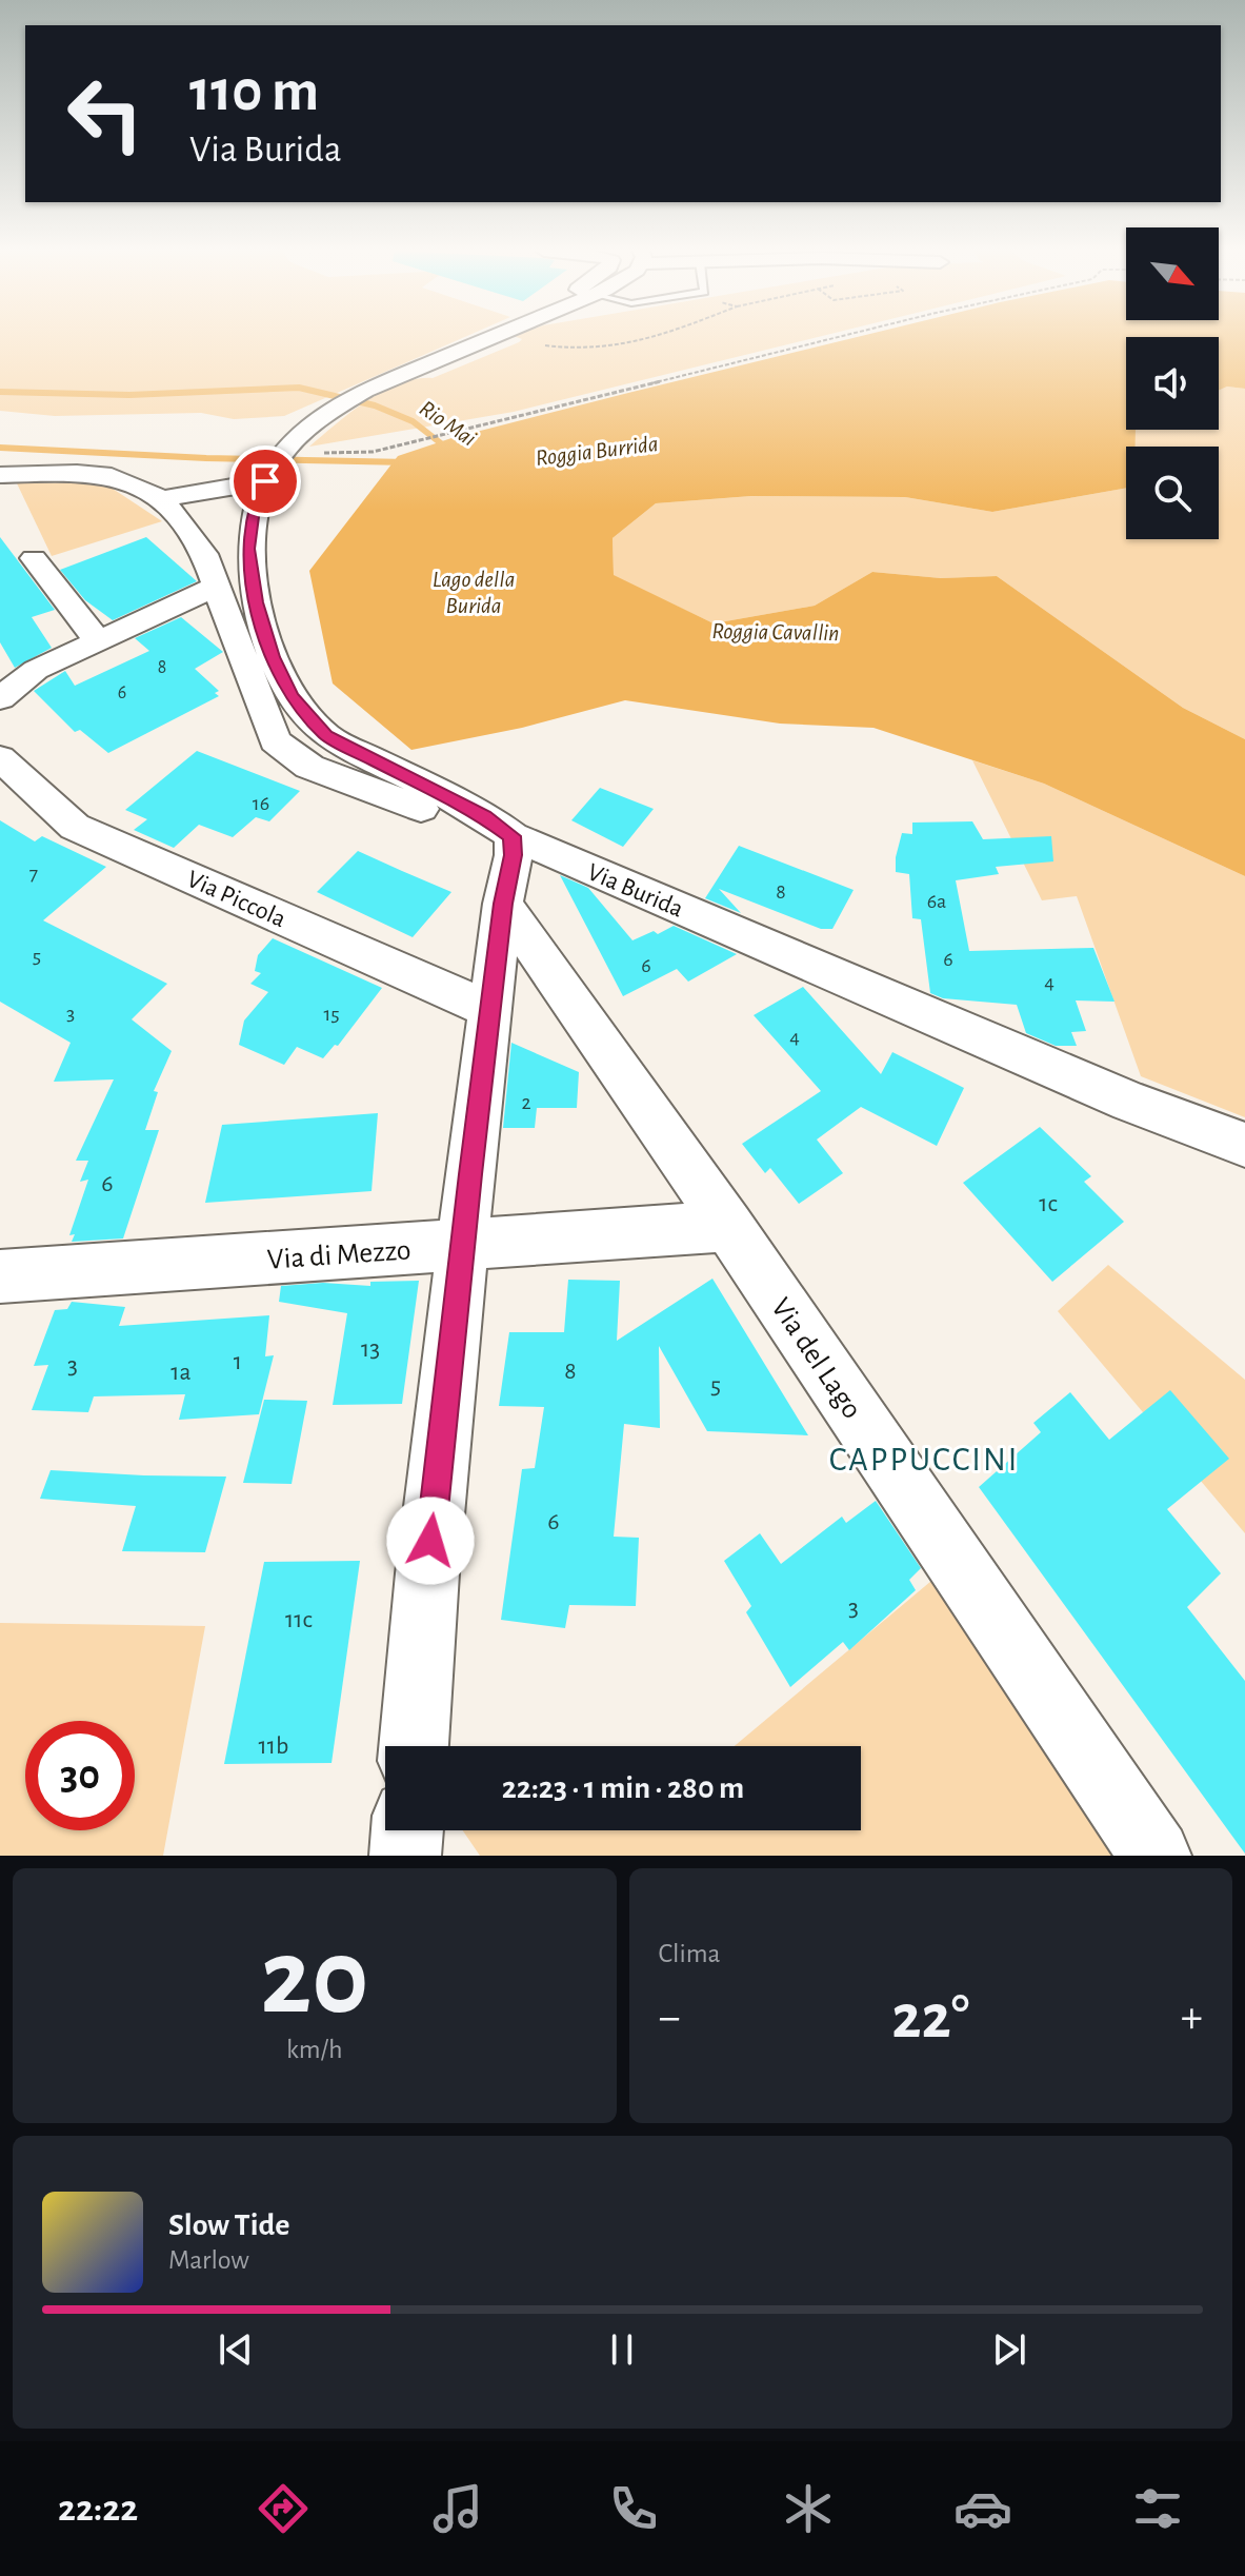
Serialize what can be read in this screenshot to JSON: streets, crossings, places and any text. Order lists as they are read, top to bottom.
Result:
{
  "streets": {
    "street": [
      "Via Burida",
      "Via Piccola",
      "Via di Mezzo",
      "Via del Lago"
    ]
  },
  "crossings": [
    ["Via di Mezzo", "Via del Lago"]
  ],
  "districts": ["CAPPUCCINI"],
  "water": [
    "Rio Mai",
    "Roggia Burrida",
    "Lago della Burida",
    "Roggia Cavallin"
  ],
  "house_numbers": [
    "8",
    "6",
    "16",
    "7",
    "8",
    "6a",
    "5",
    "6",
    "6",
    "4",
    "3",
    "15",
    "4",
    "2",
    "6",
    "1c",
    "13",
    "1",
    "3",
    "8",
    "1a",
    "5",
    "6",
    "3",
    "11c",
    "11b"
  ],
  "north": "bottom right",
  "page": {
    "turn": ["110 m", "Via Burida"],
    "limit": "30",
    "trip": "22:23 · 1 min · 280 m",
    "tile": [
      ["20", "km/h"],
      "Clima"
    ],
    "heat": ["−", "22°", "+"],
    "song": ["Slow Tide", "Marlow"],
    "tabs": "22:22"
  }
}
